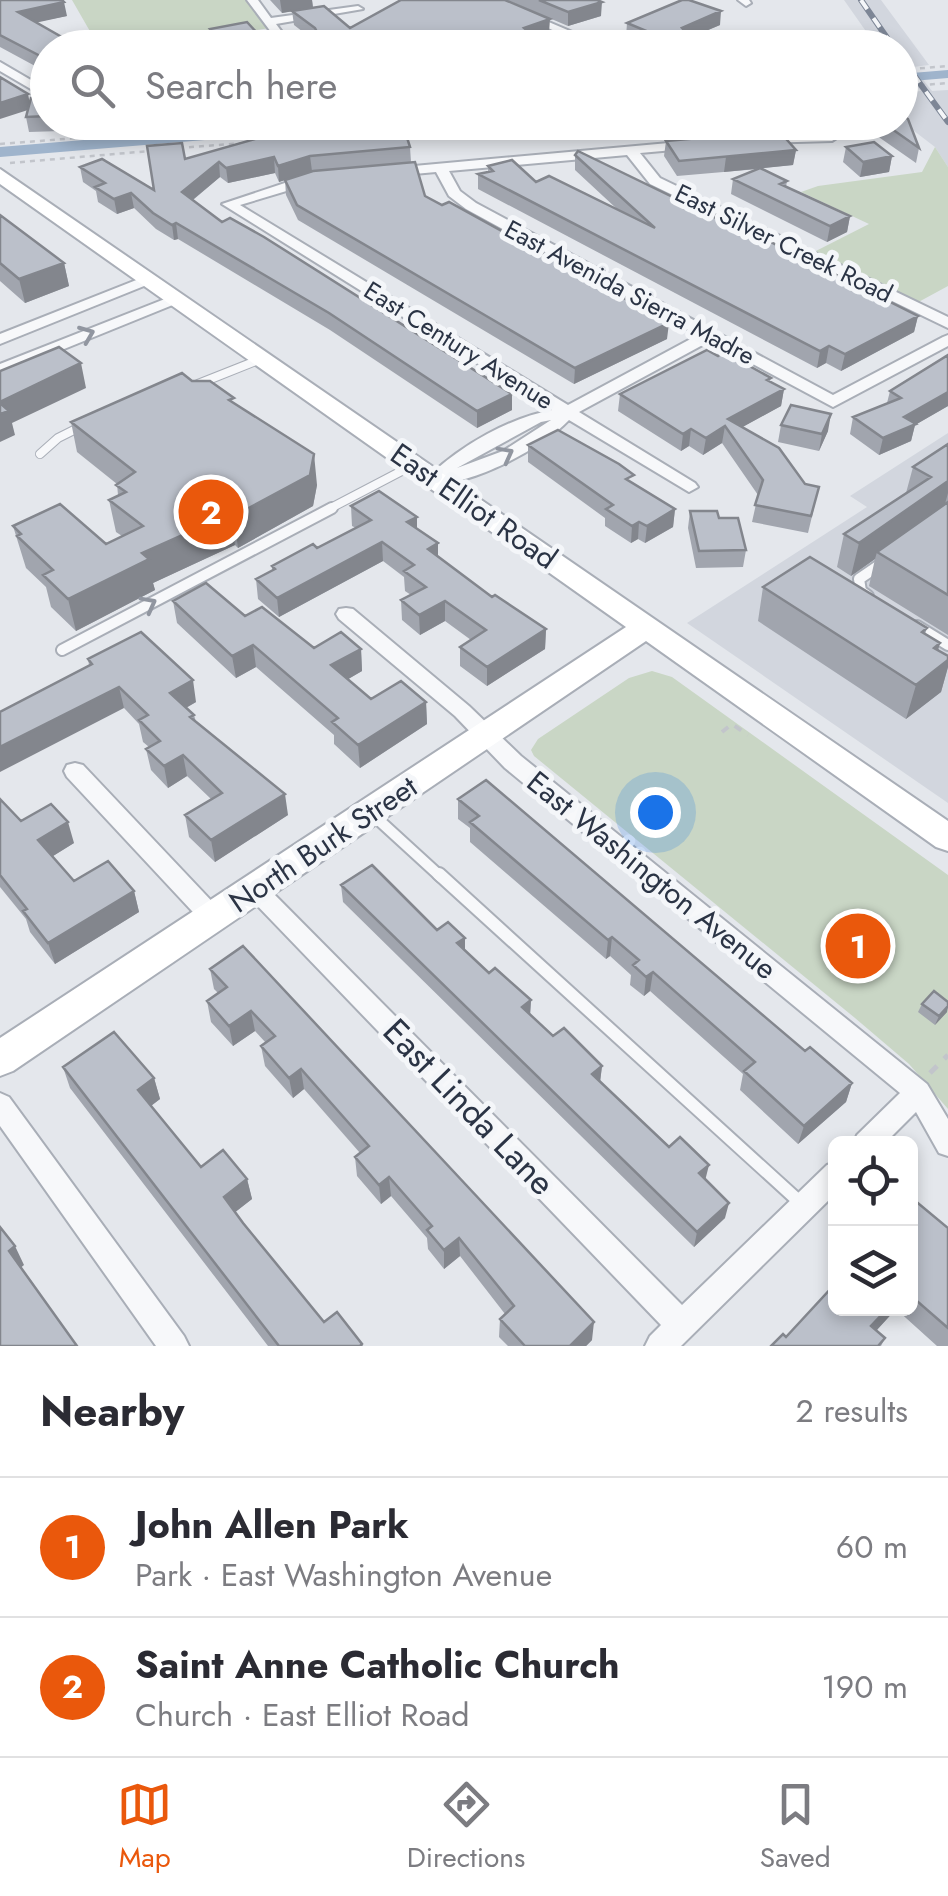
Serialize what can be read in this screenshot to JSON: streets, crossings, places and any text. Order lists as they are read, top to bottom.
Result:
{
  "streets": {
    "main road": ["East Elliot Road", "North Burk Street"],
    "street": [
      "East Silver Creek Road",
      "East Avenida Sierra Madre",
      "East Century Avenue",
      "East Washington Avenue",
      "East Linda Lane"
    ]
  },
  "crossings": [
    ["East Elliot Road", "North Burk Street"],
    ["North Burk Street", "East Washington Avenue"],
    ["North Burk Street", "East Linda Lane"]
  ],
  "page": {
    "search": "Search here",
    "pins": ["2", "1"],
    "heading": ["Nearby", "2 results"],
    "list": [
      {
        "mark": "1",
        "name": "John Allen Park",
        "note": "Park · East Washington Avenue",
        "value": "60 m"
      },
      {
        "mark": "2",
        "name": "Saint Anne Catholic Church",
        "note": "Church · East Elliot Road",
        "value": "190 m"
      }
    ],
    "nav": ["Map", "Directions", "Saved"]
  }
}
